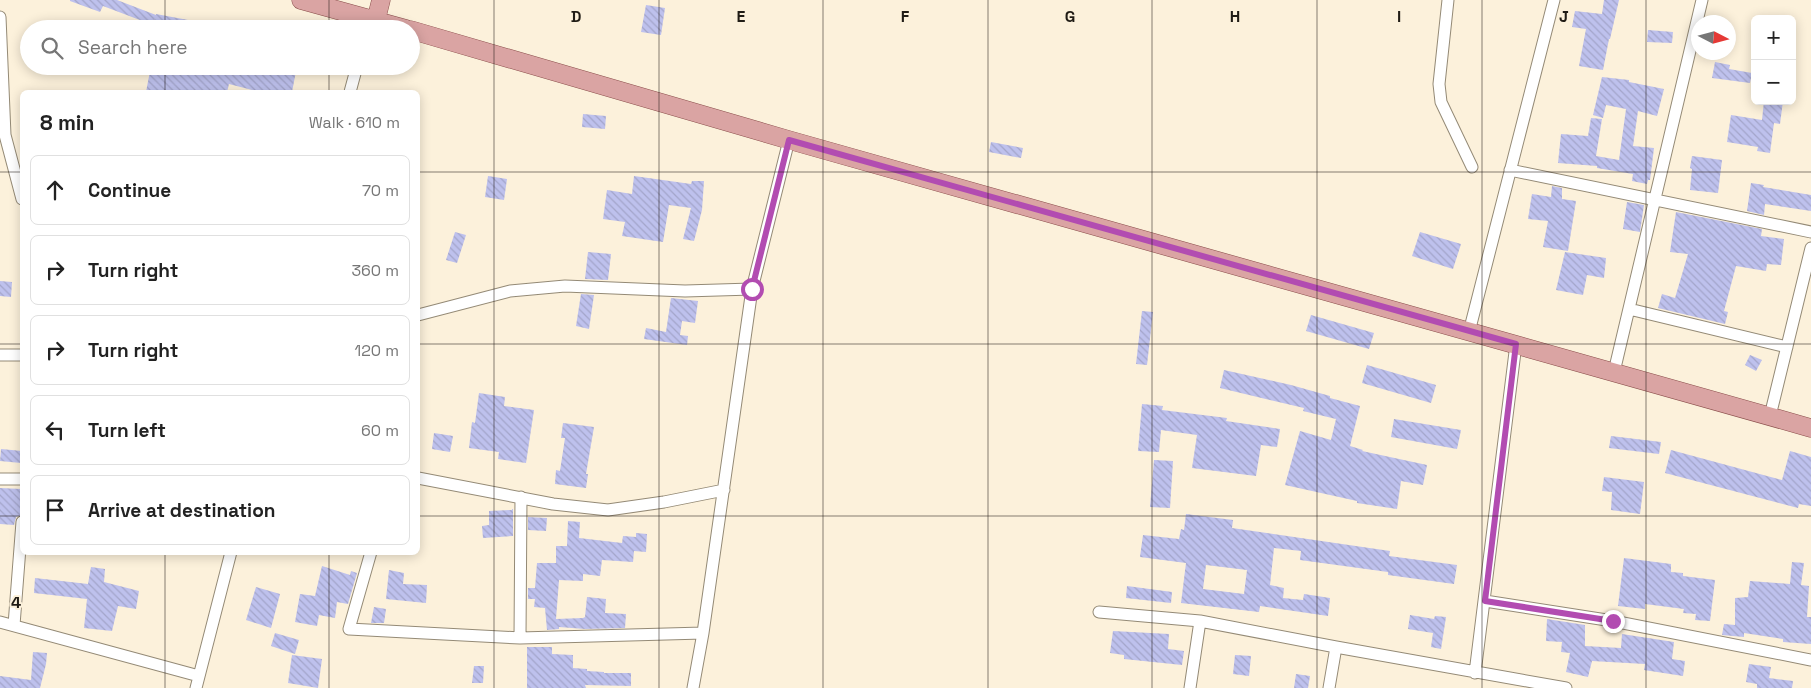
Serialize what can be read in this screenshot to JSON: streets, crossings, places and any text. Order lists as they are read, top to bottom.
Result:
{
  "north": "right",
  "page": {
    "map_buttons": ["+", "−"],
    "search": "Search here",
    "heading": ["8 min", "Walk · 610 m"],
    "list": [
      ["Continue", "70 m"],
      ["Turn right", "360 m"],
      ["Turn right", "120 m"],
      ["Turn left", "60 m"],
      "Arrive at destination"
    ]
  },
  "grid": {
    "columns": [
      "D",
      "E",
      "F",
      "G",
      "H",
      "I",
      "J"
    ],
    "rows": ["4"]
  }
}
